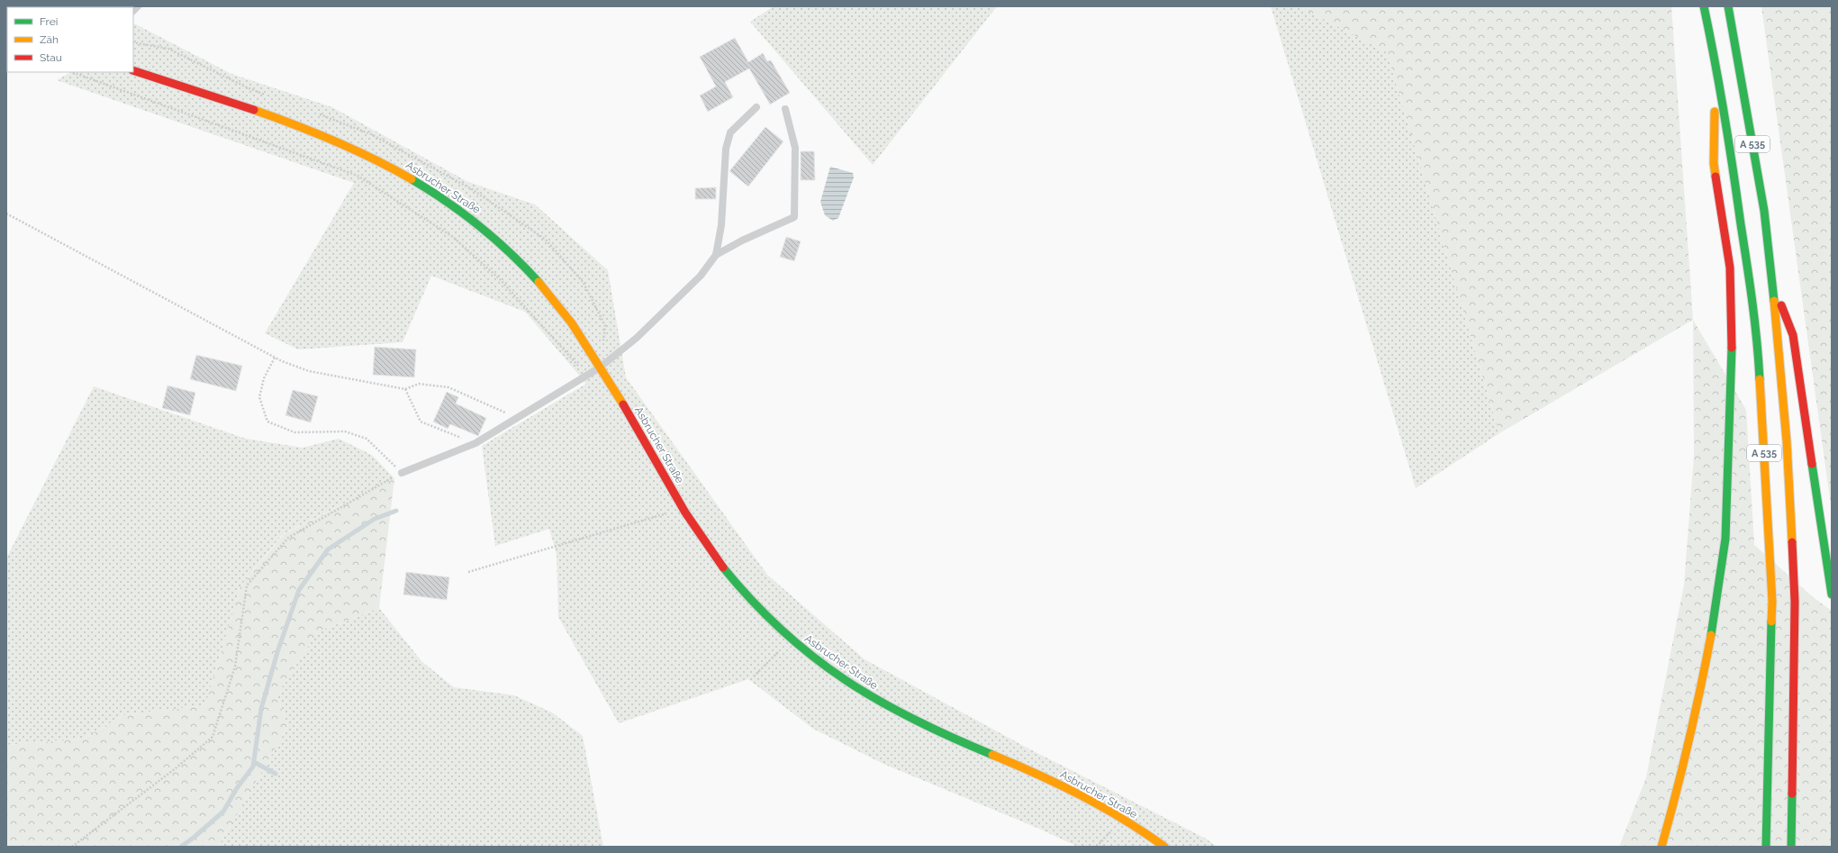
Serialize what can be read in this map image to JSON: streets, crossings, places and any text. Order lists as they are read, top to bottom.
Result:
{
  "streets": {
    "main road": ["A 535", "Asbrucher Straße"]
  },
  "legend": ["Frei", "Zäh", "Stau"]
}
